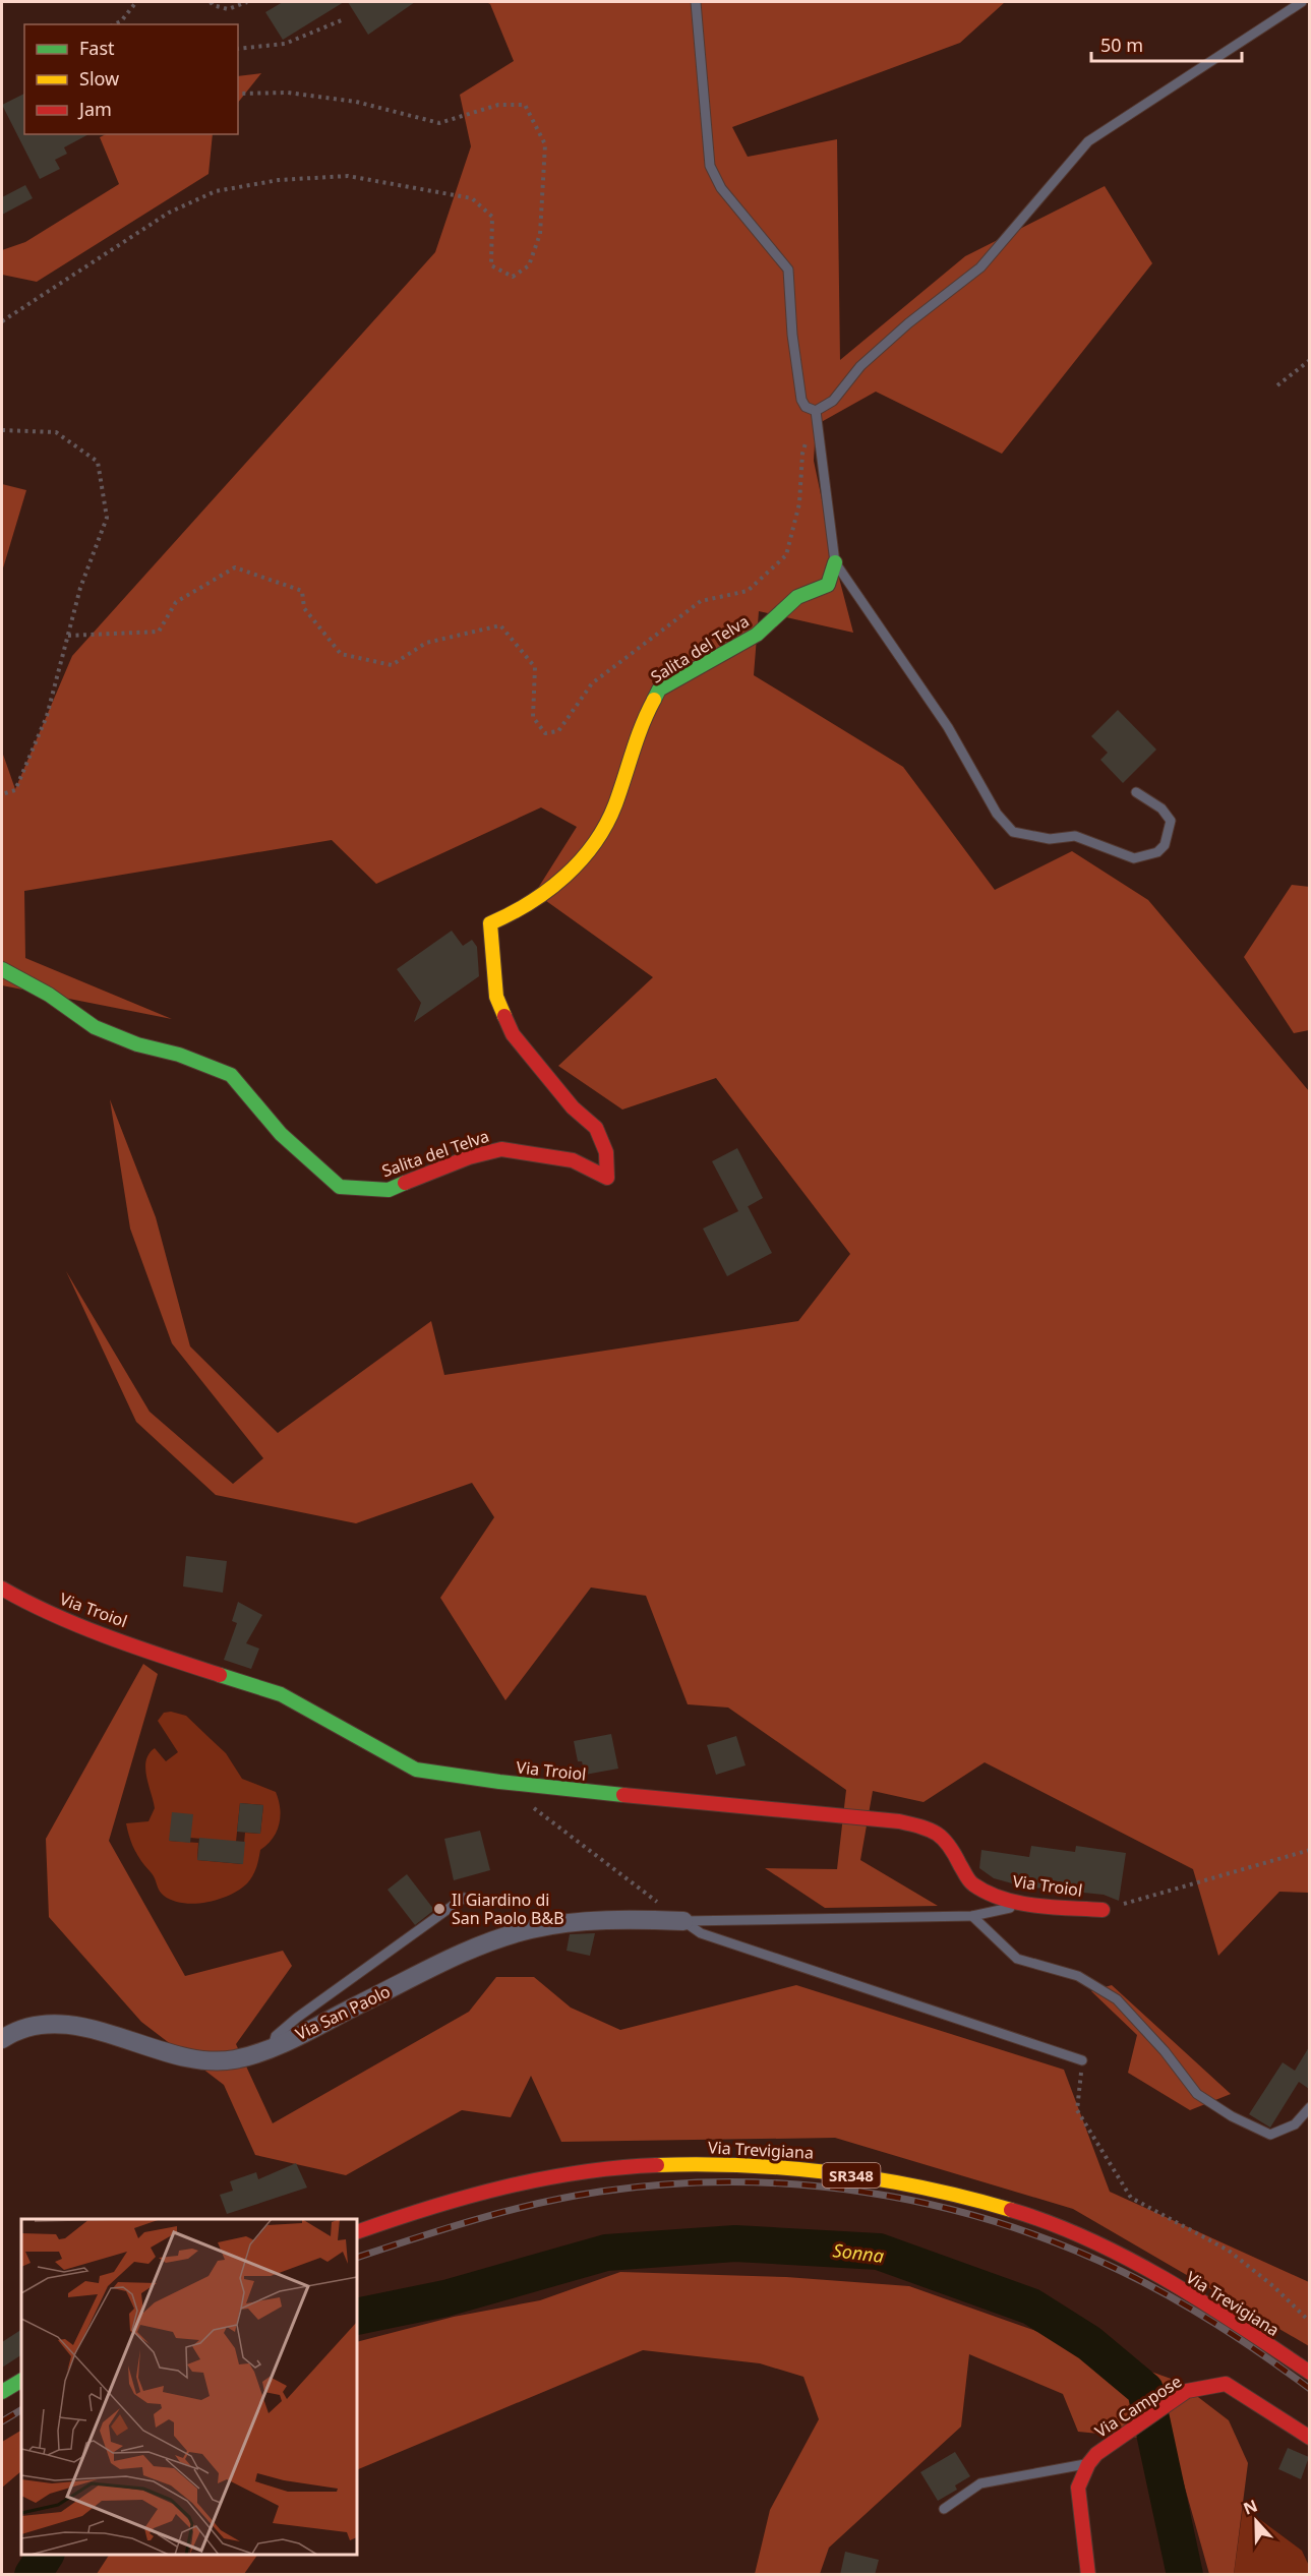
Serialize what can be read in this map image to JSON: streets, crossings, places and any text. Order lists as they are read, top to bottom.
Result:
{
  "streets": {
    "street": [
      "Salita del Telva",
      "Via Troiol",
      "Via San Paolo",
      "Via Trevigiana",
      "SR348",
      "Via Campose"
    ]
  },
  "water": ["Sonna"],
  "places": ["Il Giardino di San Paolo B&B"],
  "legend": ["Fast", "Slow", "Jam"],
  "scale_bar": "50 m",
  "north": "top"
}
